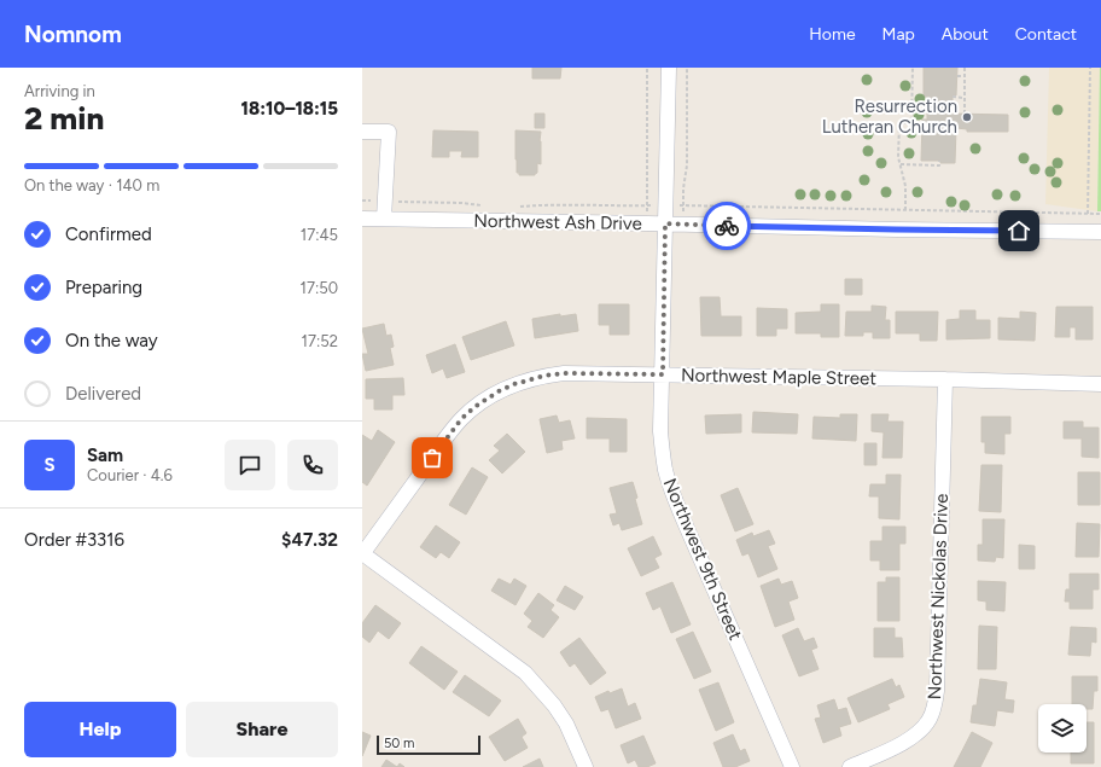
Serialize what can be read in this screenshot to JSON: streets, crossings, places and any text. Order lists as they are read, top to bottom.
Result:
{
  "streets": {
    "street": [
      "Northwest Ash Drive",
      "Northwest Maple Street",
      "Northwest 9th Street",
      "Northwest Nickolas Drive"
    ]
  },
  "crossings": [
    ["Northwest Ash Drive", "Northwest 9th Street"],
    ["Northwest Maple Street", "Northwest 9th Street"],
    ["Northwest Maple Street", "Northwest Nickolas Drive"]
  ],
  "places": ["Resurrection Lutheran Church"],
  "scale_bar": "50 m",
  "page": {
    "header": "Nomnom",
    "nav": [
      "Home",
      "Map",
      "About",
      "Contact"
    ],
    "heading": ["2 min", "Arriving in", "18:10–18:15"],
    "panel": [
      "Sam",
      "Courier · 4.6",
      "Order #3316",
      "$47.32"
    ],
    "bar": "On the way · 140 m",
    "list": [
      ["Confirmed", "17:45"],
      ["Preparing", "17:50"],
      ["On the way", "17:52"],
      "Delivered"
    ],
    "round": "S",
    "buttons": ["Help", "Share"],
    "scale": "50 m"
  }
}
